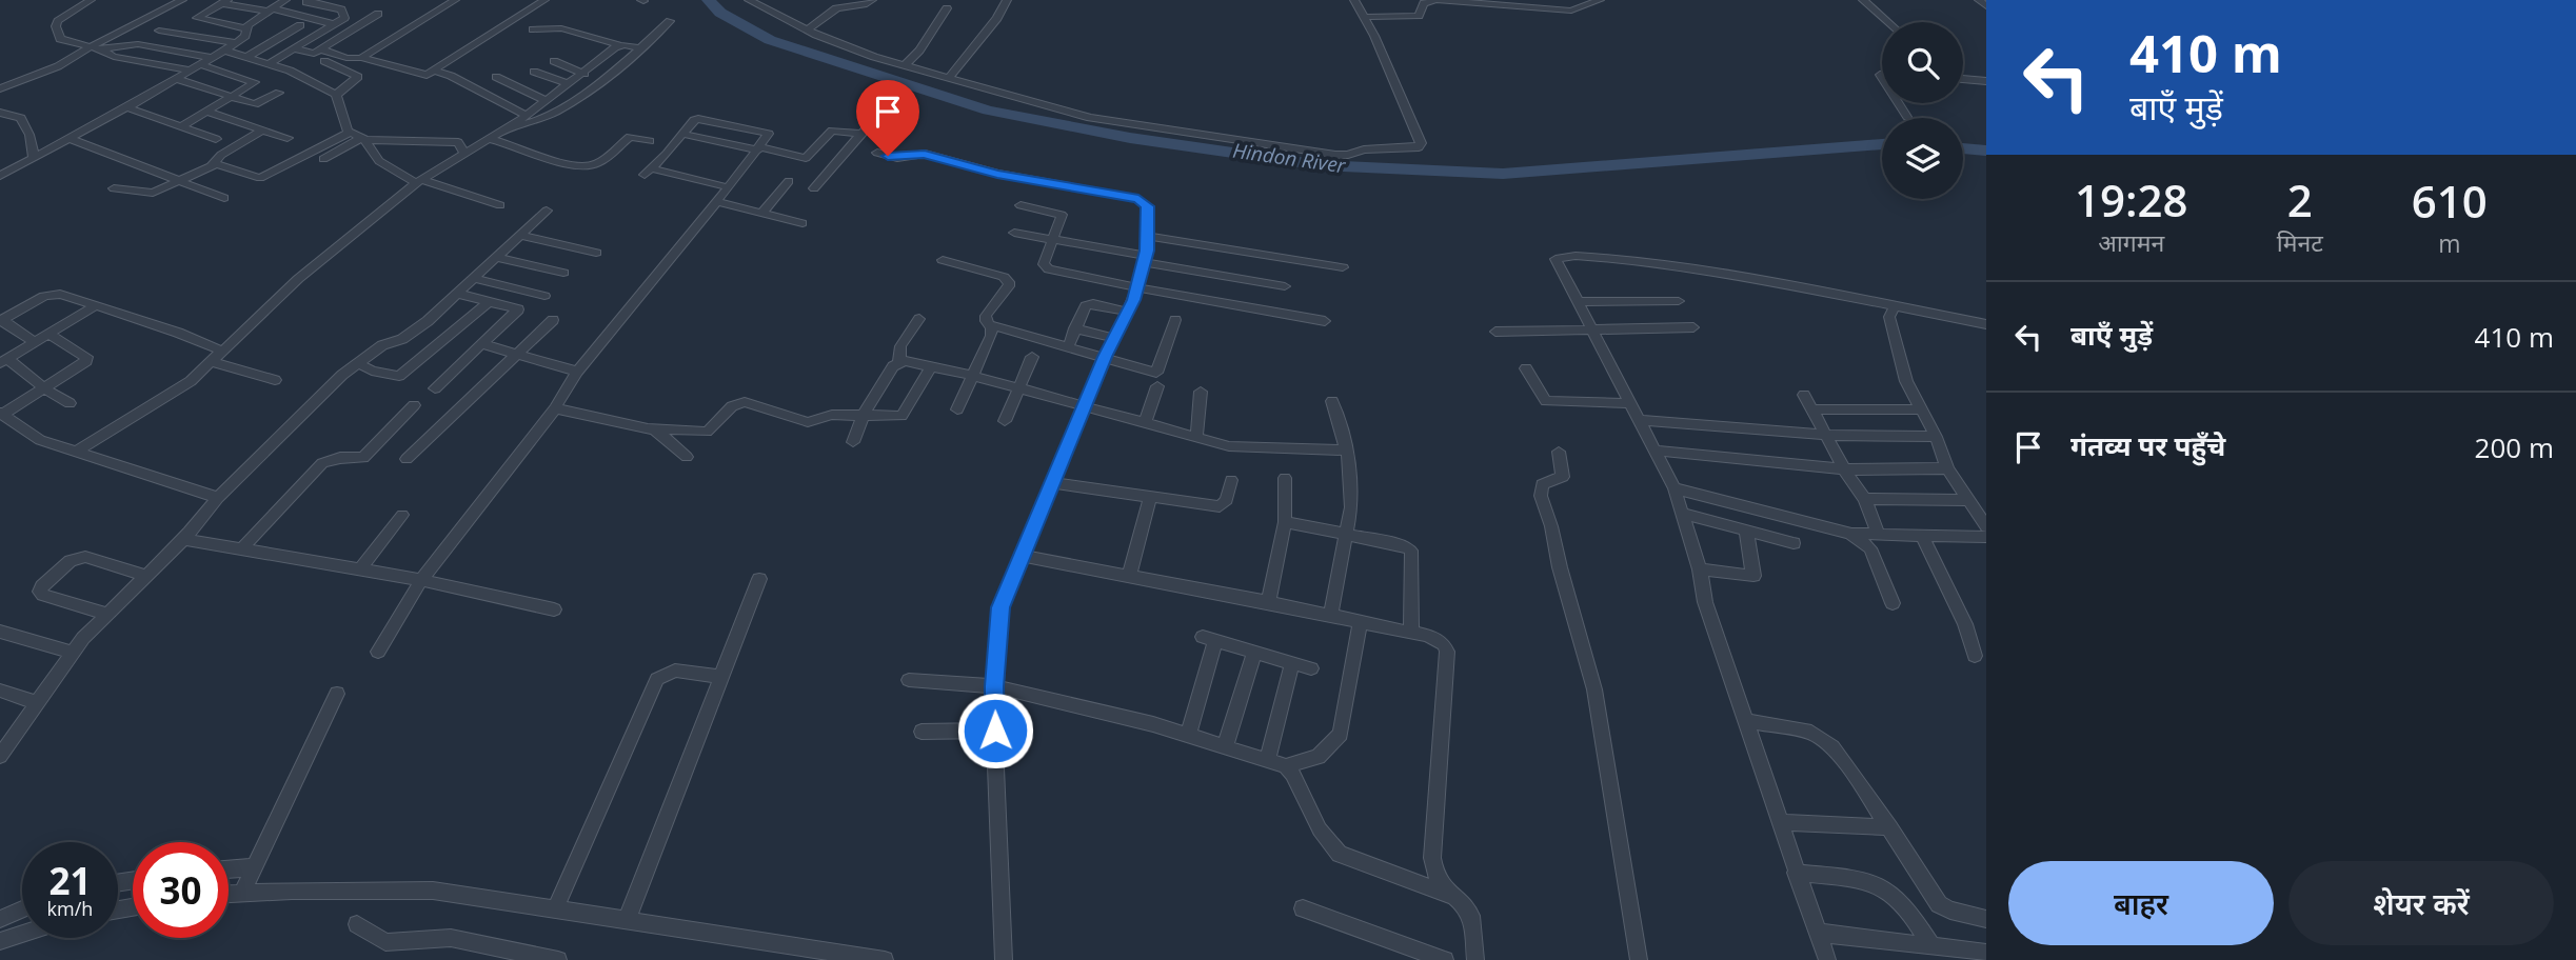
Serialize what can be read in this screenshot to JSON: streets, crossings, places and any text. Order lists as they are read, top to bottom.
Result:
{
  "water": ["Hindon River"],
  "page": {
    "turn": ["410 m", "बाएँ मुड़ें"],
    "eta": [
      "19:28",
      "आगमन",
      "2",
      "मिनट",
      "610",
      "m"
    ],
    "list": [
      {
        "name": "बाएँ मुड़ें",
        "value": "410 m"
      },
      {
        "name": "गंतव्य पर पहुँचे",
        "value": "200 m"
      }
    ],
    "speed": "21 km/h",
    "limit": "30",
    "buttons": ["बाहर", "शेयर करें"]
  }
}
